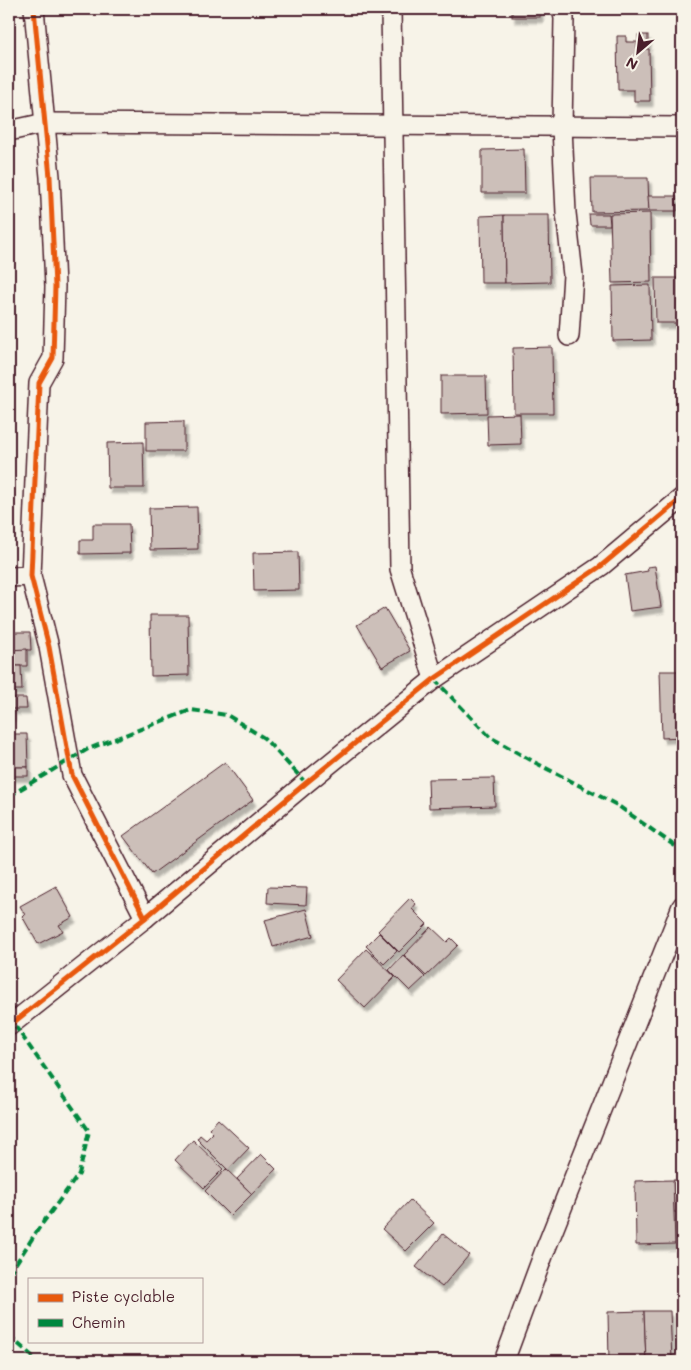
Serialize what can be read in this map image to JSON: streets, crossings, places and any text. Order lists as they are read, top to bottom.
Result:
{
  "legend": ["Piste cyclable", "Chemin"],
  "north": "bottom left"
}
